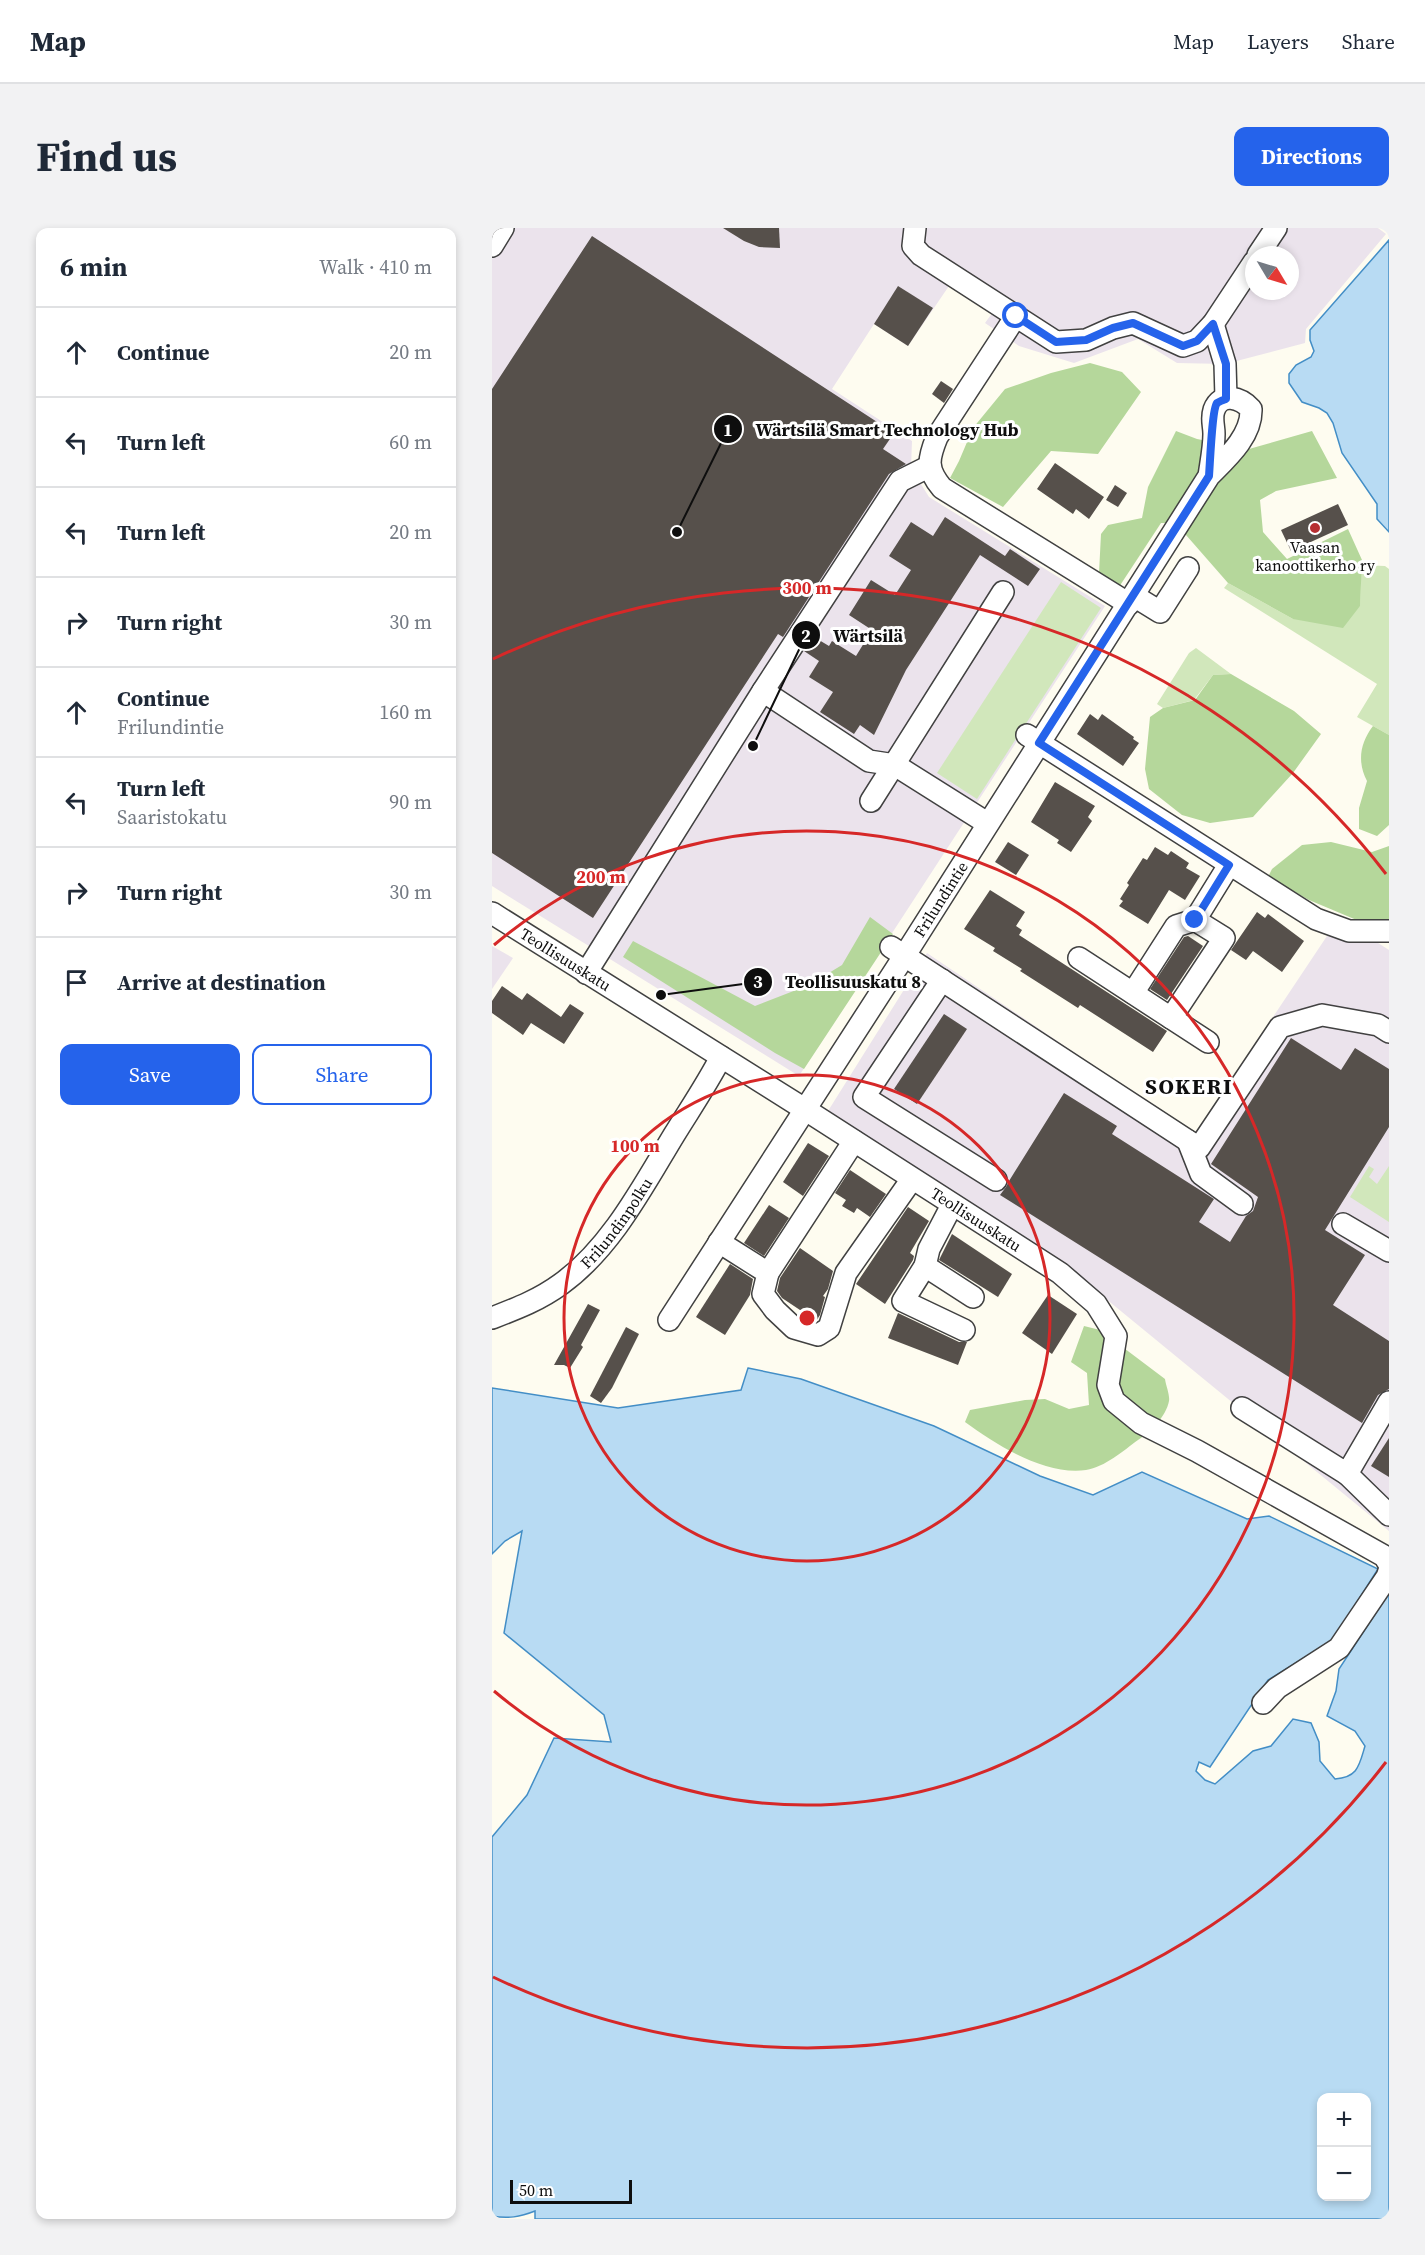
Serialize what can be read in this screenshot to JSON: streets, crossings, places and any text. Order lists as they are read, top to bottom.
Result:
{
  "streets": {
    "street": ["Frilundintie", "Teollisuuskatu", "Frilundinpolku"]
  },
  "crossings": [
    ["Frilundintie", "Teollisuuskatu"],
    ["Teollisuuskatu", "Frilundinpolku"]
  ],
  "districts": ["SOKERI"],
  "places": [
    "Vaasan kanoottikerho ry",
    "Wärtsilä Smart Technology Hub",
    "Wärtsilä",
    "Teollisuuskatu 8"
  ],
  "scale_bar": "50 m",
  "north": "bottom right",
  "page": {
    "header": "Map",
    "nav": ["Map", "Layers", "Share"],
    "title": "Find us",
    "buttons": [
      "Directions",
      ["Save", "Share"]
    ],
    "heading": ["6 min", "Walk · 410 m"],
    "list": [
      ["Continue", "20 m"],
      ["Turn left", "60 m"],
      ["Turn left", "20 m"],
      ["Turn right", "30 m"],
      ["Continue", "Frilundintie", "160 m"],
      ["Turn left", "Saaristokatu", "90 m"],
      ["Turn right", "30 m"],
      "Arrive at destination"
    ],
    "map_buttons": ["+", "−"],
    "scale": "50 m"
  },
  "rings": ["300 m", "200 m", "100 m"]
}
